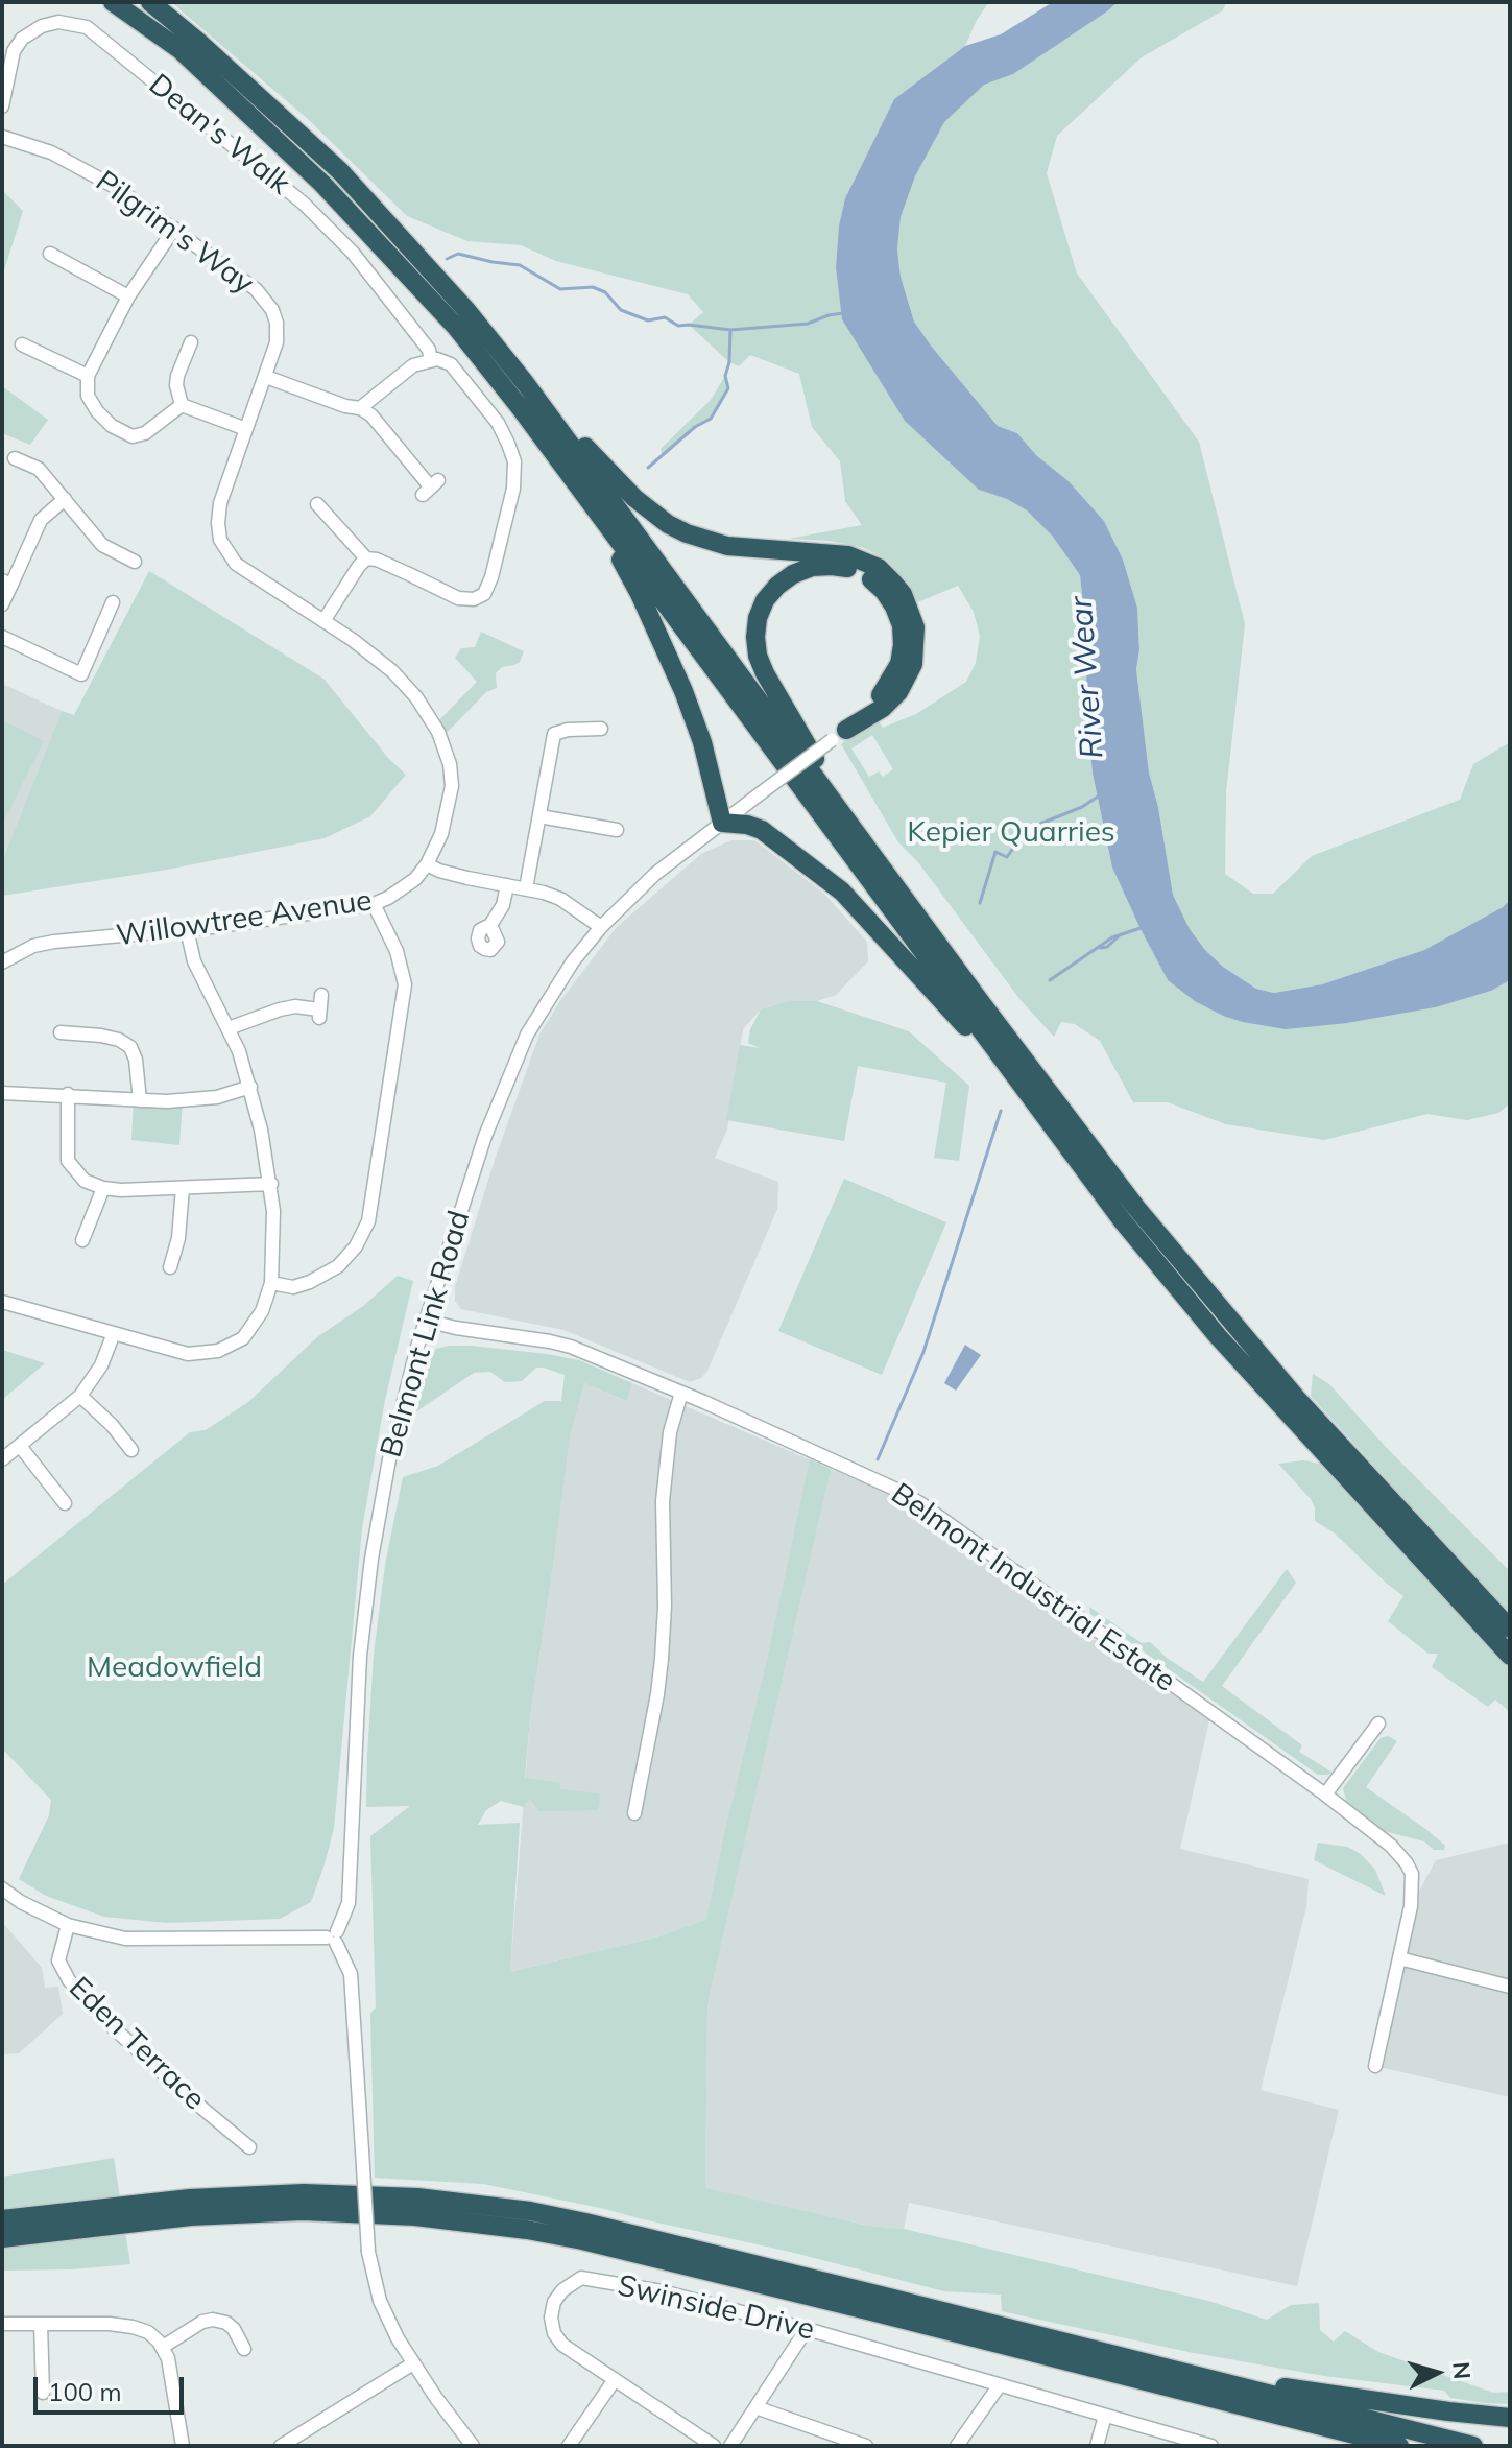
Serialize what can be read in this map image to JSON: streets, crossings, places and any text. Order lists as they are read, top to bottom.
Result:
{
  "streets": {
    "street": [
      "Dean's Walk",
      "Pilgrim's Way",
      "Willowtree Avenue",
      "Belmont Link Road",
      "Belmont Industrial Estate",
      "Eden Terrace",
      "Swinside Drive"
    ]
  },
  "crossings": [
    ["Pilgrim's Way", "Willowtree Avenue"],
    ["Belmont Link Road", "Belmont Industrial Estate"]
  ],
  "water": ["River Wear"],
  "parks": ["Kepier Quarries", "Meadowfield"],
  "scale_bar": "100 m",
  "north": "right"
}
